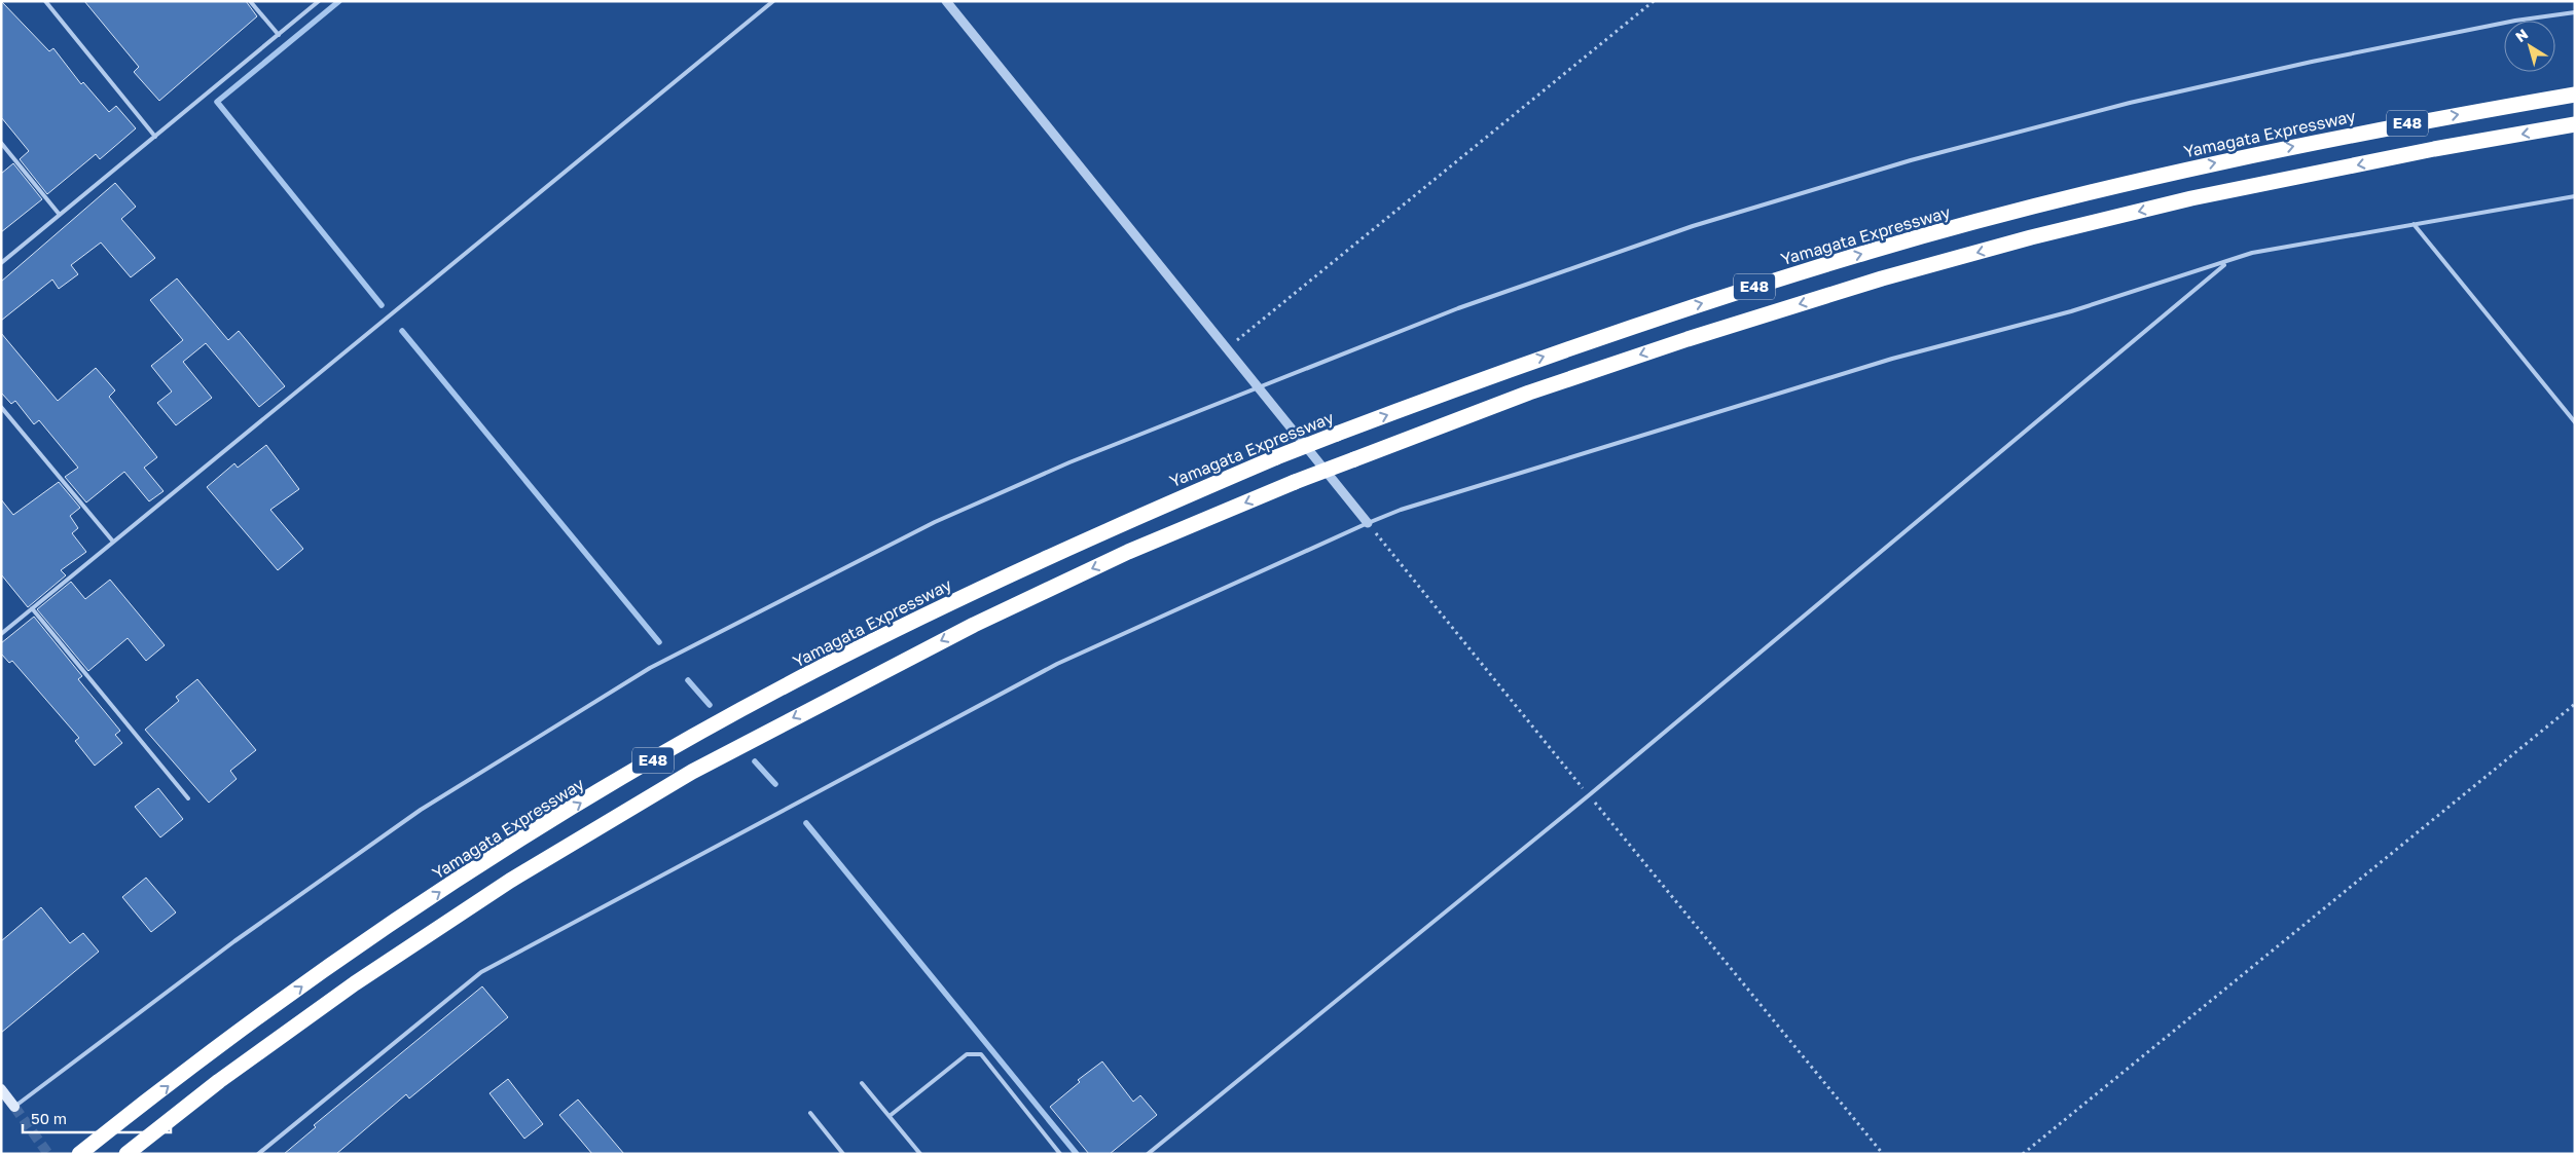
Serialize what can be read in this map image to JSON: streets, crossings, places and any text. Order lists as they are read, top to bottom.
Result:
{
  "streets": {
    "highway": ["E48", "Yamagata Expressway"]
  },
  "scale_bar": "50 m",
  "north": "top left"
}
